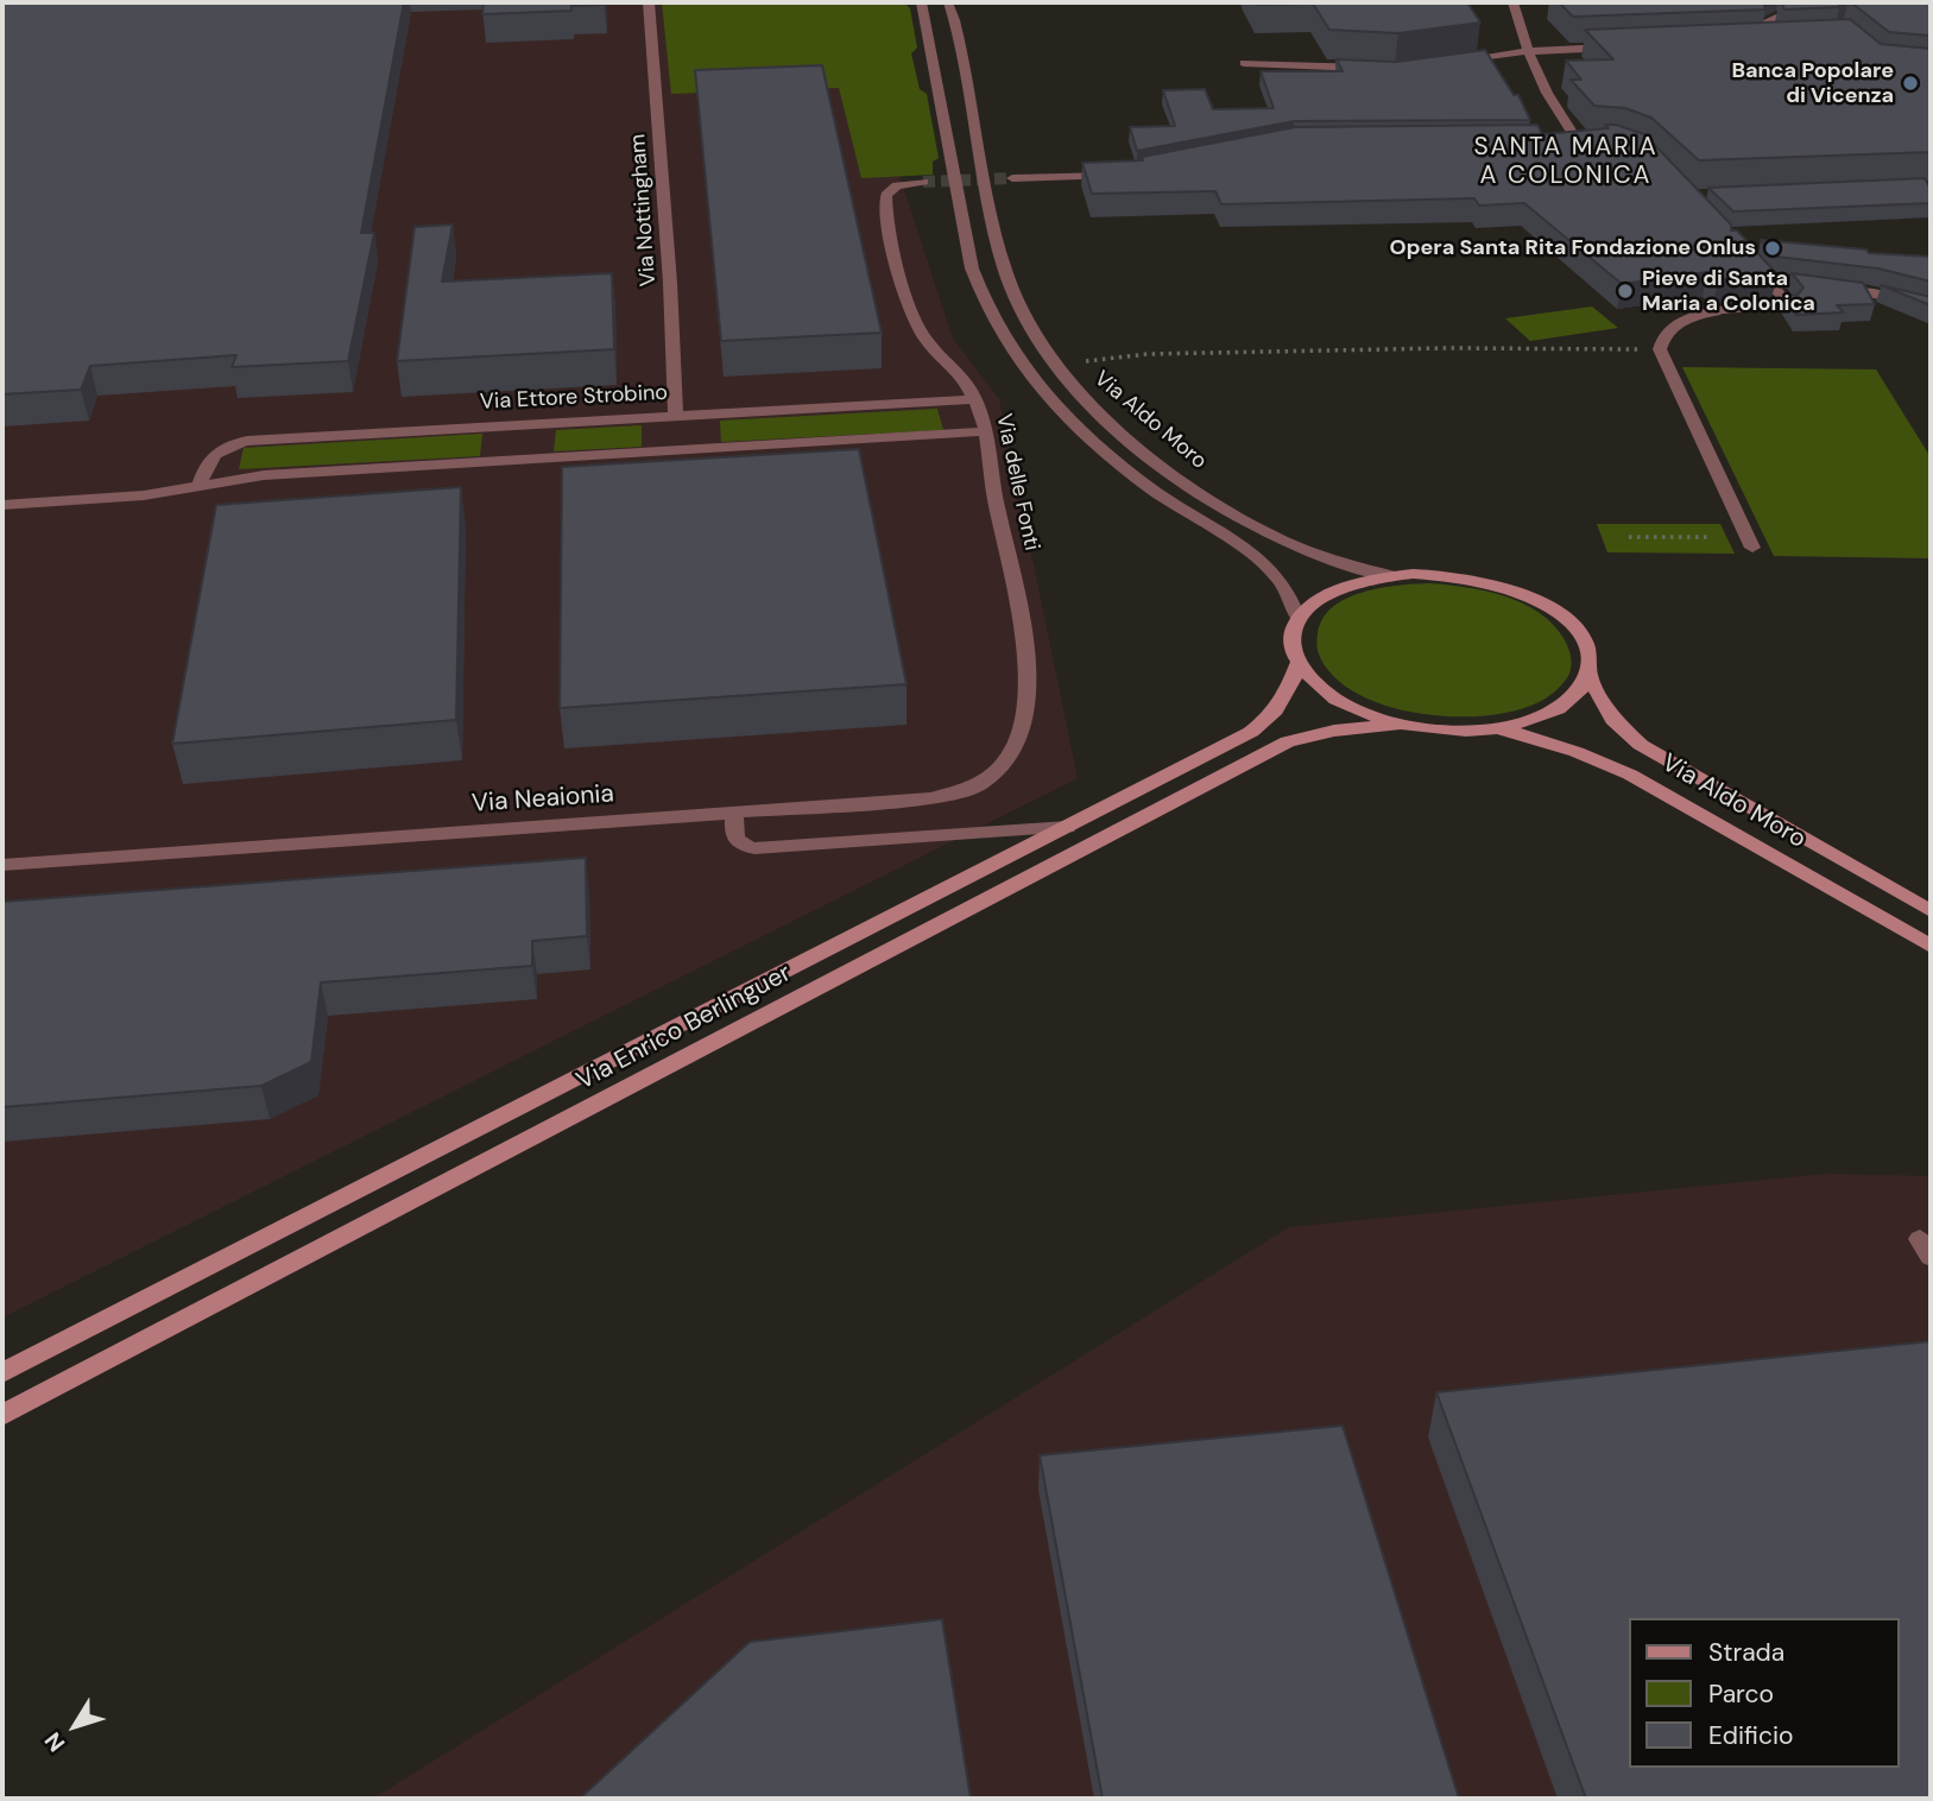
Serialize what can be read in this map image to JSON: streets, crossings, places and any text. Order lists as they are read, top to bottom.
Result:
{
  "streets": {
    "main road": ["Via Aldo Moro", "Via Enrico Berlinguer"],
    "street": [
      "Via Nottingham",
      "Via Ettore Strobino",
      "Via delle Fonti",
      "Via Neaionia"
    ]
  },
  "crossings": [
    ["Via Nottingham", "Via Ettore Strobino"],
    ["Via Ettore Strobino", "Via delle Fonti"],
    ["Via delle Fonti", "Via Neaionia"]
  ],
  "districts": ["SANTA MARIA A COLONICA"],
  "places": ["Banca Popolare di Vicenza", "Opera Santa Rita Fondazione Onlus", "Pieve di Santa Maria a Colonica"],
  "legend": ["Strada", "Parco", "Edificio"],
  "north": "bottom left"
}
